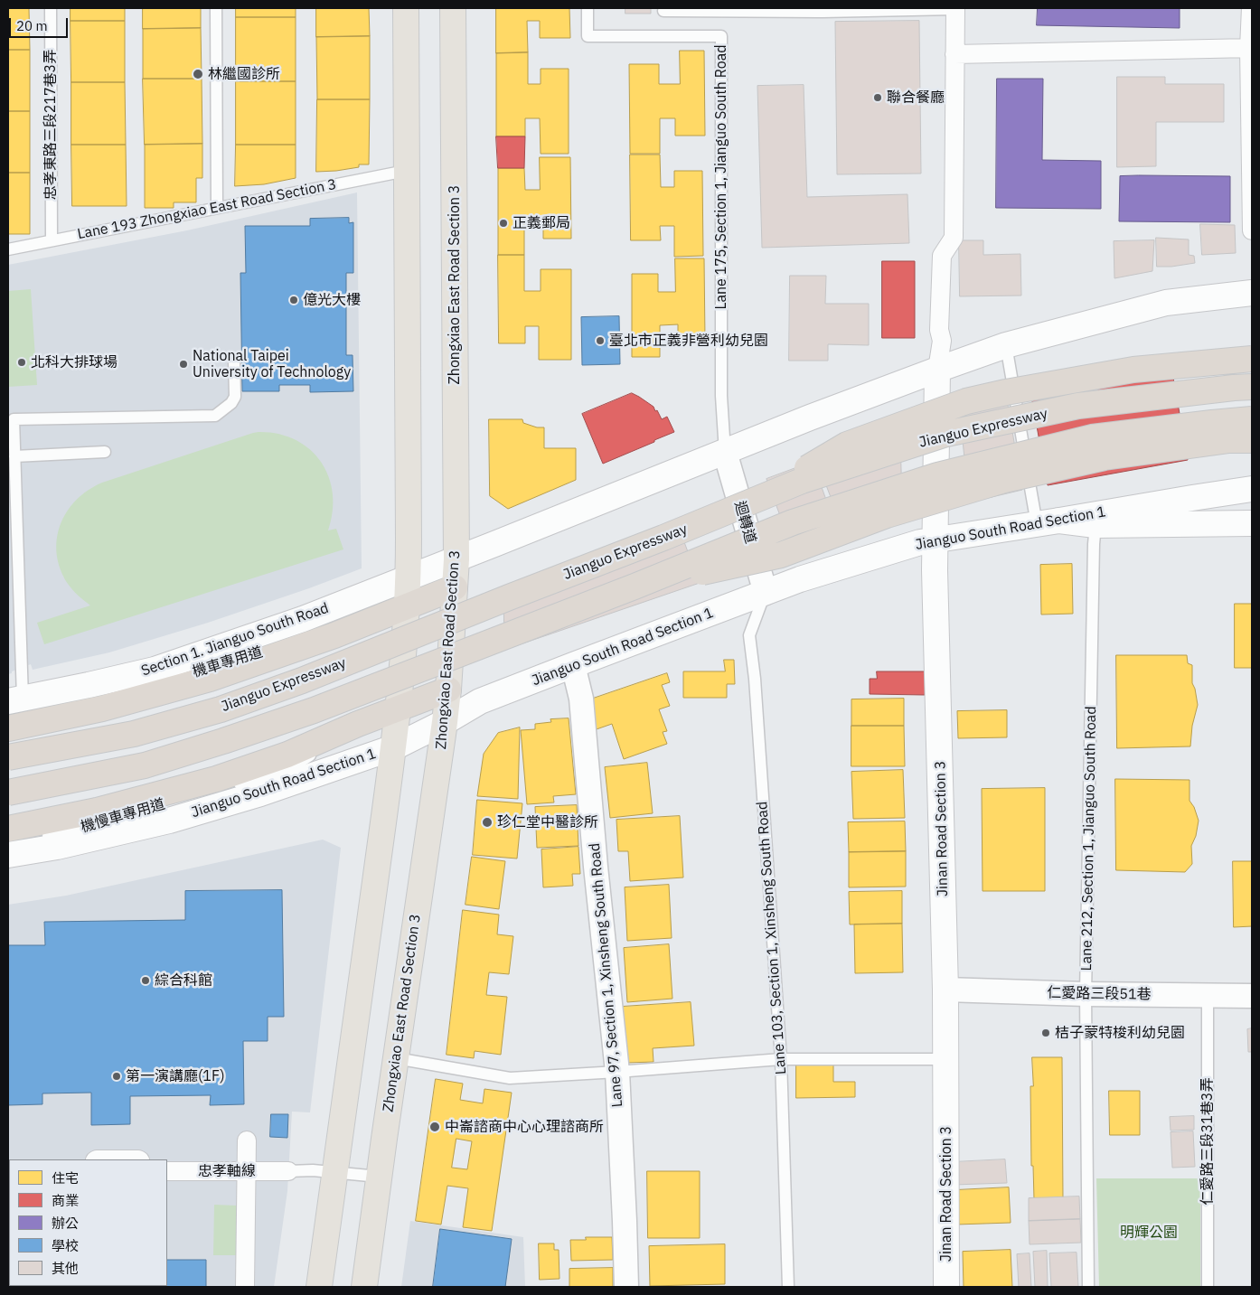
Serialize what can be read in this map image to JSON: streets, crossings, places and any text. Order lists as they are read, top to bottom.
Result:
{
  "streets": {
    "highway": ["Jianguo Expressway"],
    "main road": ["Zhongxiao East Road Section 3"],
    "street": [
      "迴轉道",
      "Jianguo South Road Section 1",
      "Section 1. Jianguo South Road",
      "Jinan Road Section 3",
      "Lane 97, Section 1, Xinsheng South Road",
      "仁愛路三段51巷",
      "忠孝軸線"
    ],
    "lane": [
      "忠孝東路三段217巷3弄",
      "Lane 175, Section 1, Jianguo South Road",
      "Lane 193 Zhongxiao East Road Section 3",
      "機車專用道",
      "機慢車專用道",
      "Lane 212, Section 1, Jianguo South Road",
      "Lane 103, Section 1, Xinsheng South Road",
      "仁愛路三段31巷3弄"
    ]
  },
  "crossings": [
    ["忠孝東路三段217巷3弄", "Lane 193 Zhongxiao East Road Section 3"],
    ["Lane 175, Section 1, Jianguo South Road", "迴轉道"],
    ["Zhongxiao East Road Section 3", "Jianguo South Road Section 1"],
    ["Zhongxiao East Road Section 3", "Section 1. Jianguo South Road"],
    ["迴轉道", "Jianguo South Road Section 1"],
    ["迴轉道", "Lane 103, Section 1, Xinsheng South Road"],
    ["Jianguo South Road Section 1", "Jinan Road Section 3"],
    ["Jianguo South Road Section 1", "Lane 103, Section 1, Xinsheng South Road"],
    ["Jianguo South Road Section 1", "Lane 97, Section 1, Xinsheng South Road"],
    ["Jinan Road Section 3", "仁愛路三段51巷"],
    ["Lane 212, Section 1, Jianguo South Road", "仁愛路三段51巷"],
    ["仁愛路三段51巷", "仁愛路三段31巷3弄"]
  ],
  "parks": ["明輝公園"],
  "places": [
    "林繼國診所",
    "聯合餐廳",
    "正義郵局",
    "億光大樓",
    "臺北市正義非營利幼兒園",
    "北科大排球場",
    "National Taipei University of Technology",
    "珍仁堂中醫診所",
    "綜合科館",
    "桔子蒙特梭利幼兒園",
    "第一演講廳(1F)",
    "中崙諮商中心心理諮商所"
  ],
  "legend": [
    "住宅",
    "商業",
    "辦公",
    "學校",
    "其他"
  ],
  "scale_bar": "20 m"
}
